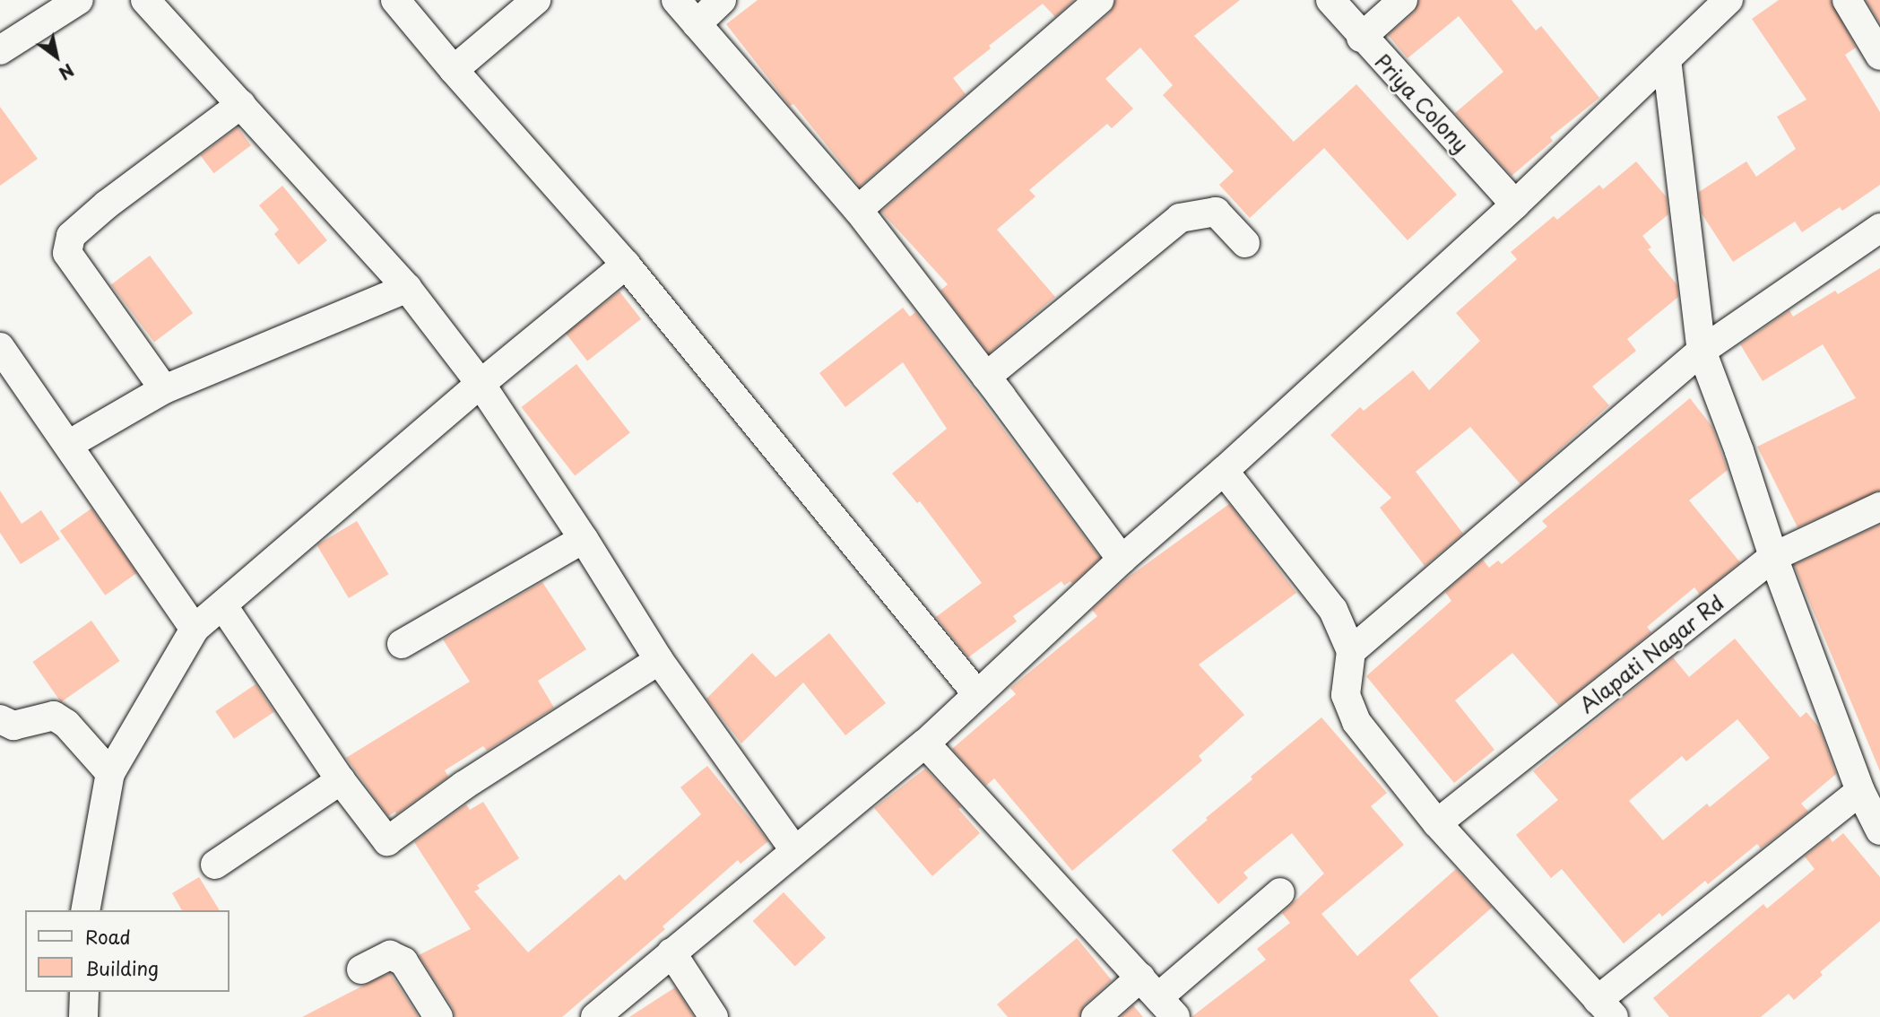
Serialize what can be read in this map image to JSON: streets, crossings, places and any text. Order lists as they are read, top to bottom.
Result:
{
  "streets": {
    "street": ["Priya Colony", "Alapati Nagar Rd"]
  },
  "legend": ["Road", "Building"],
  "north": "bottom right"
}
